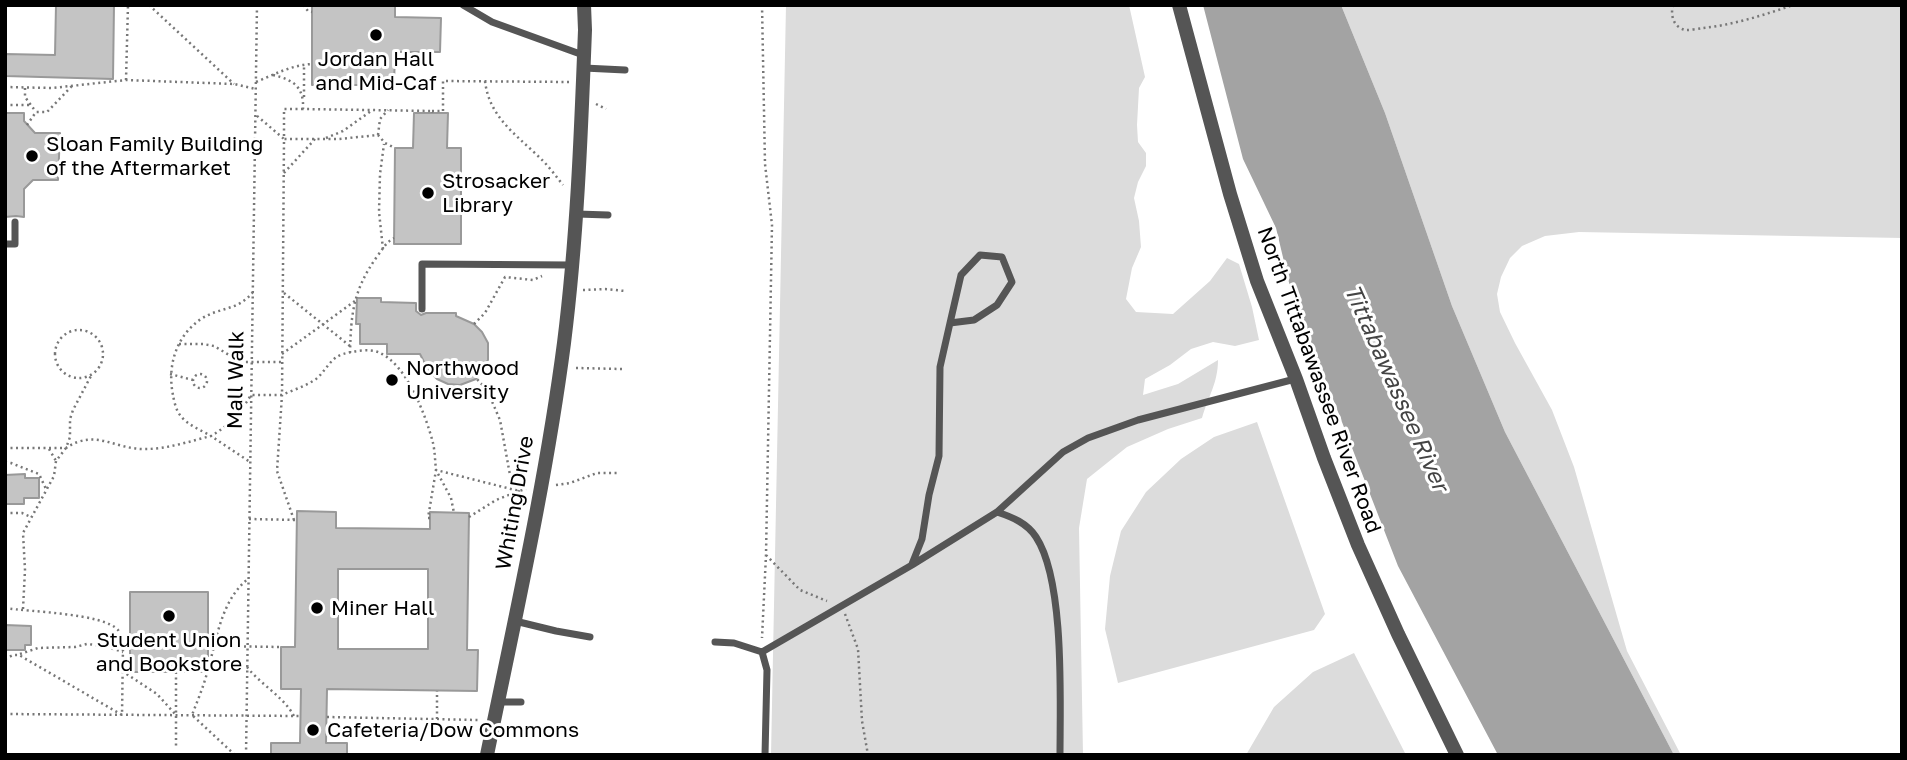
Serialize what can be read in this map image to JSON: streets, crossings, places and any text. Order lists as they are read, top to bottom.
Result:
{
  "streets": {
    "street": ["North Tittabawassee River Road", "Whiting Drive"],
    "path": ["Mall Walk"]
  },
  "water": ["Tittabawassee River"],
  "places": [
    "Jordan Hall and Mid-Caf",
    "Sloan Family Building of the Aftermarket",
    "Strosacker Library",
    "Northwood University",
    "Miner Hall",
    "Student Union and Bookstore",
    "Cafeteria/Dow Commons"
  ]
}
